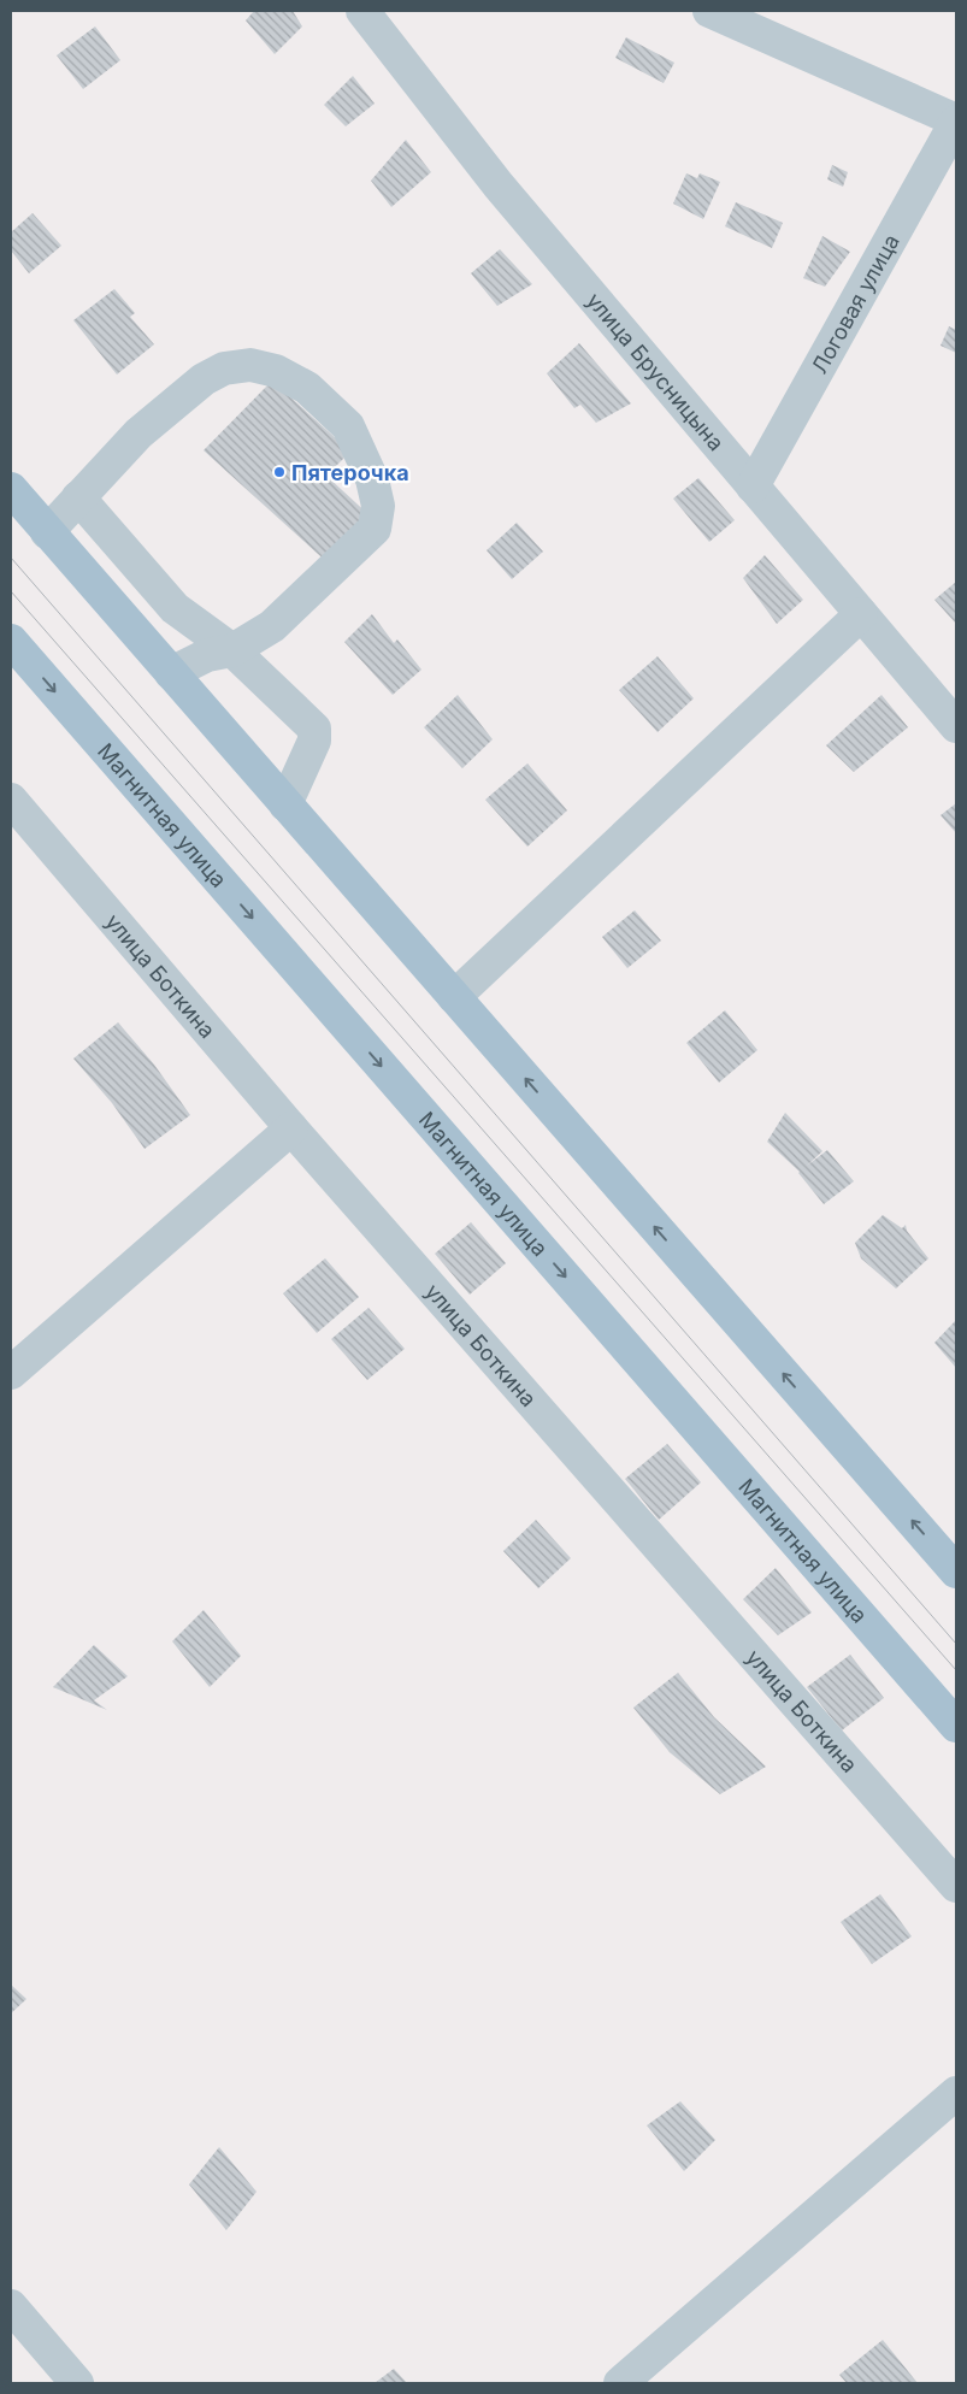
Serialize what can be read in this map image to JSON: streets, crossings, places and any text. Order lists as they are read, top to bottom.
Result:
{
  "streets": {
    "main road": ["Магнитная улица"],
    "street": ["Логовая улица", "улица Брусницына", "улица Боткина"]
  },
  "crossings": [
    ["Логовая улица", "улица Брусницына"]
  ],
  "places": ["Пятерочка"]
}
